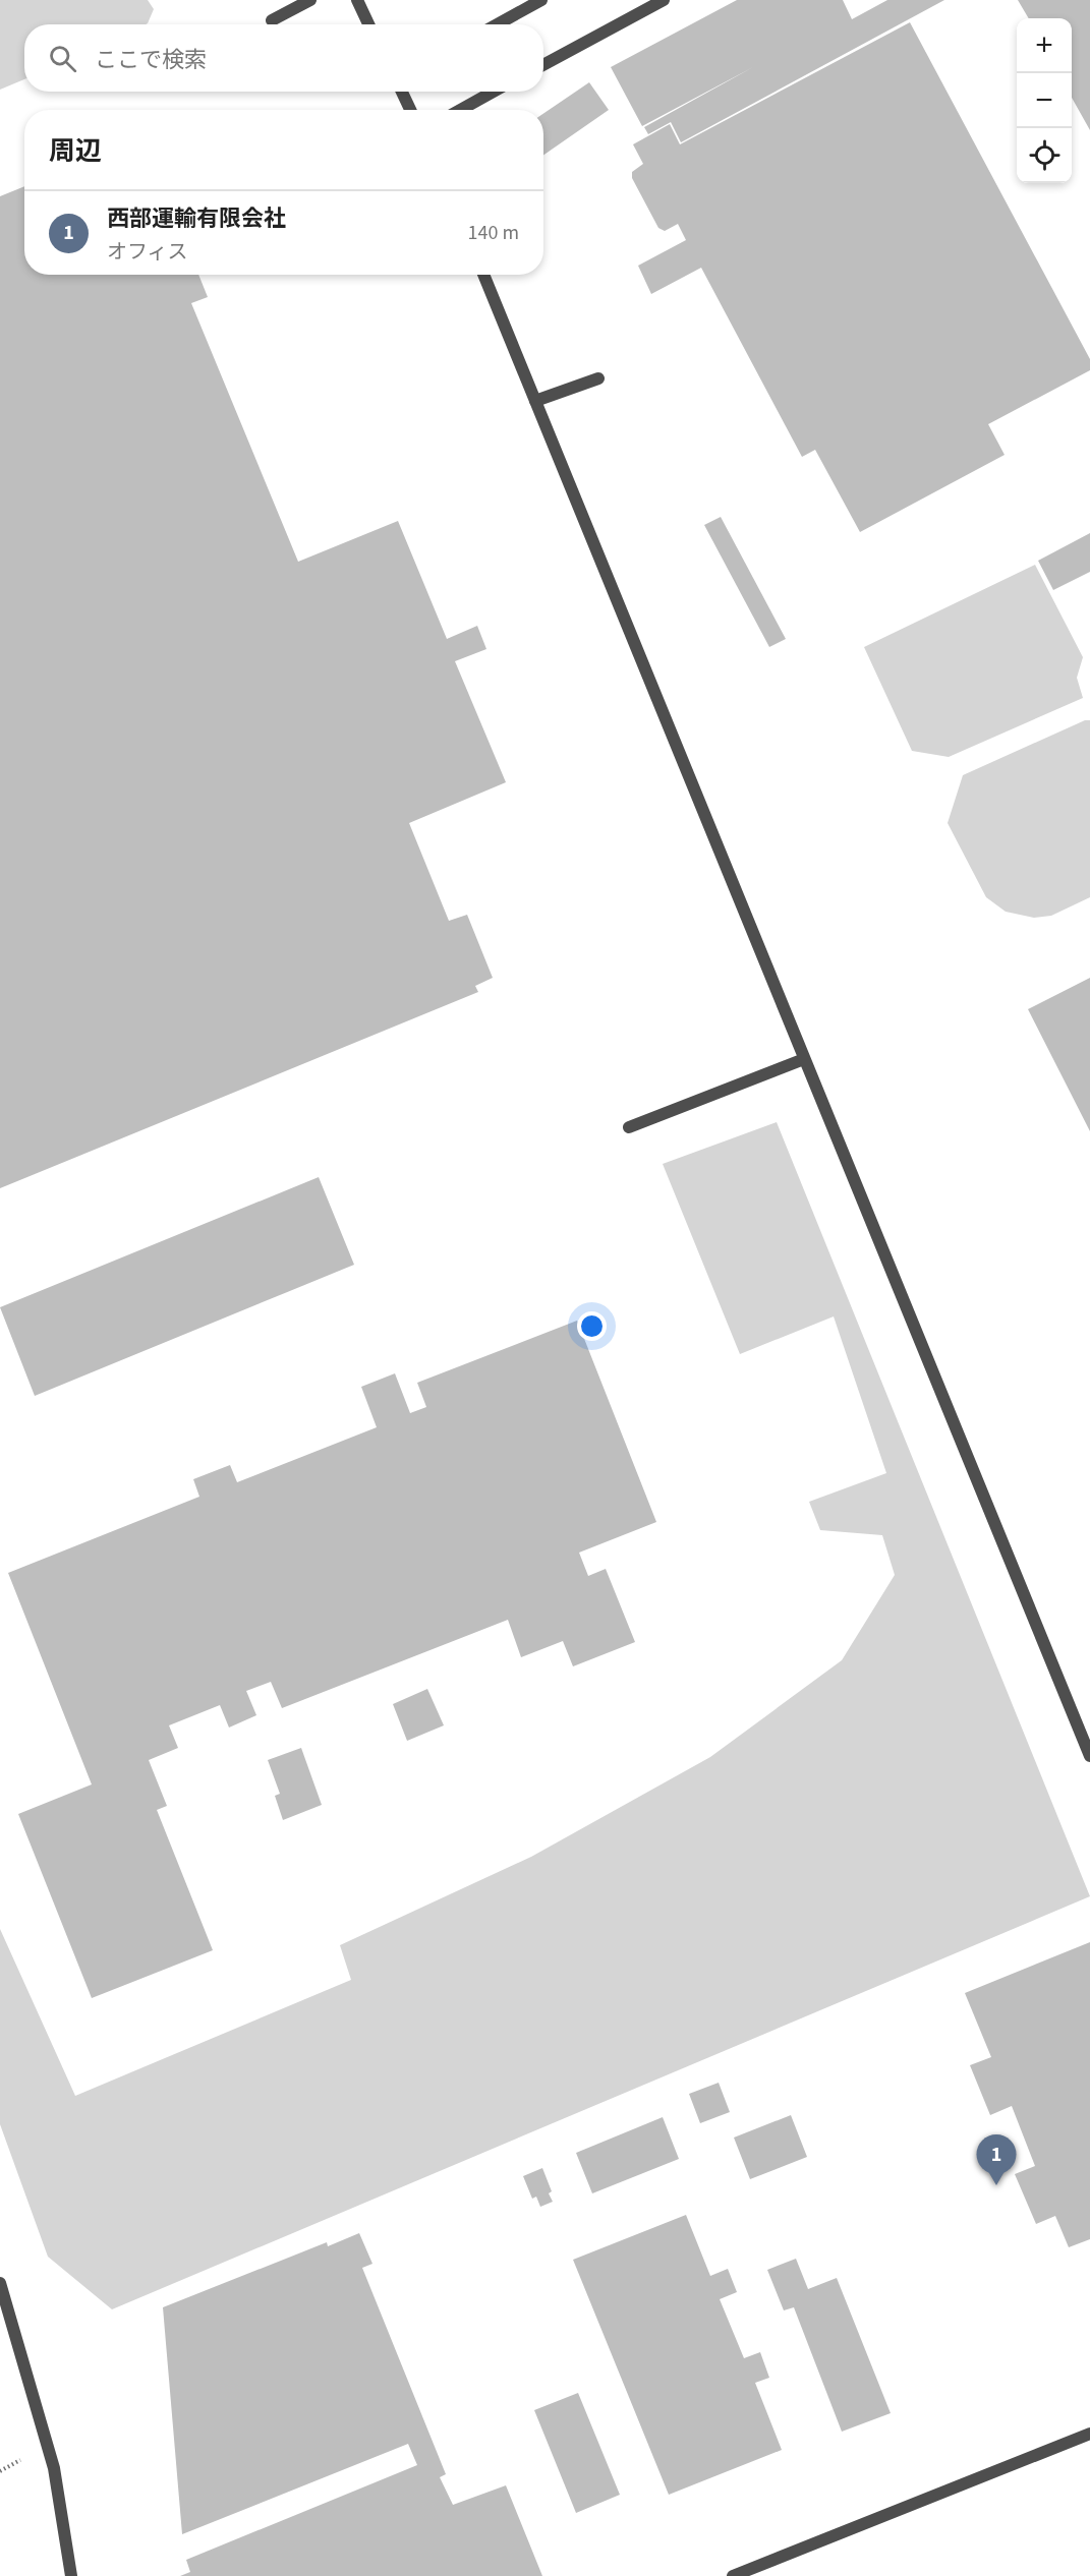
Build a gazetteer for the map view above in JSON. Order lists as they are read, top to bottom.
{
  "page": {
    "map_buttons": ["+", "−"],
    "search": "ここで検索",
    "heading": "周辺",
    "list": [
      {
        "mark": "1",
        "name": "西部運輸有限会社",
        "note": "オフィス",
        "value": "140 m"
      }
    ],
    "pins": "1"
  }
}
